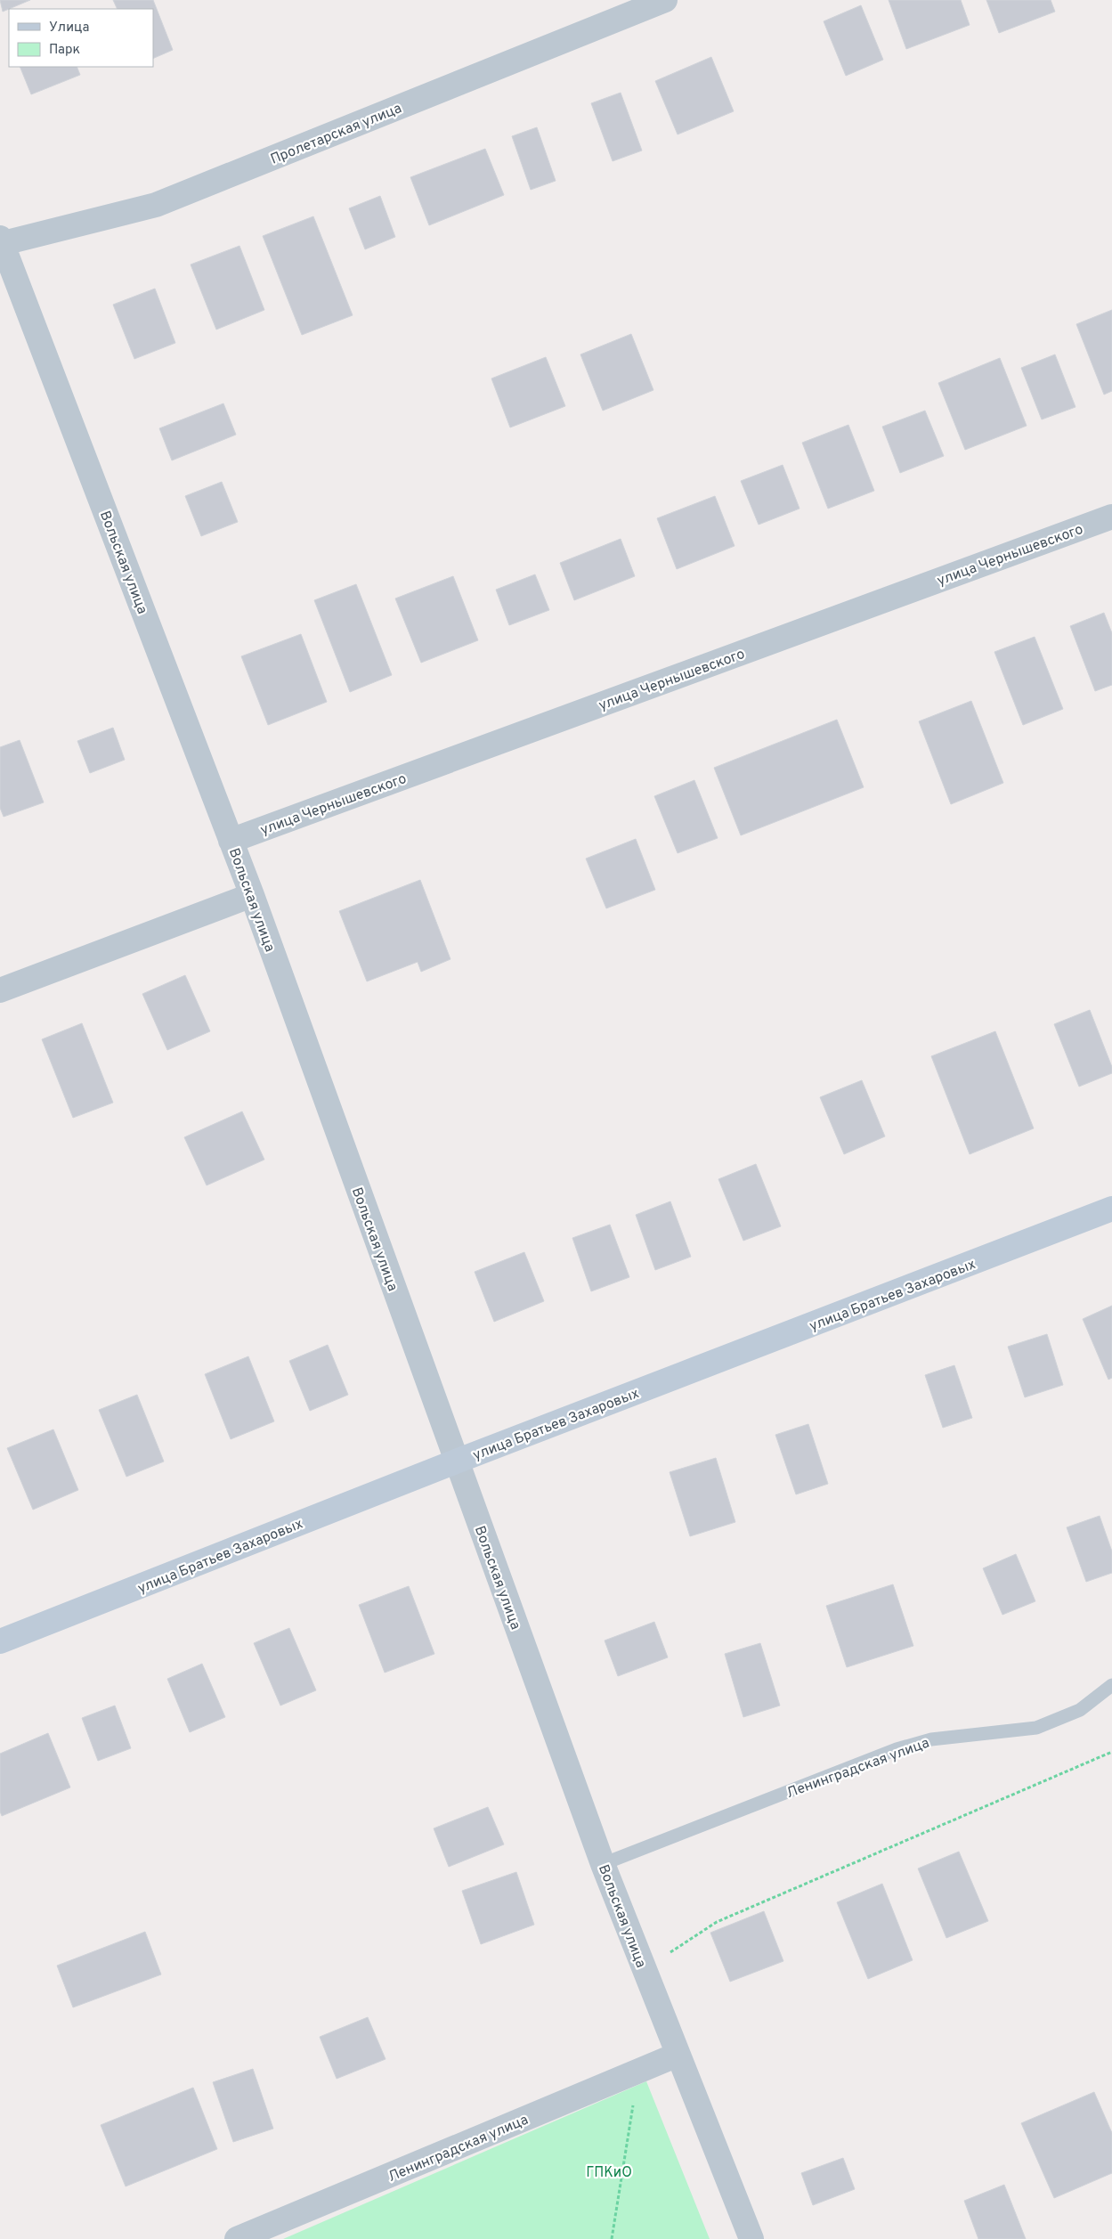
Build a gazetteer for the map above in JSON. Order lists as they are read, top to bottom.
{
  "streets": {
    "main road": ["улица Братьев Захаровых"],
    "street": [
      "Пролетарская улица",
      "улица Чернышевского",
      "Вольская улица",
      "Ленинградская улица"
    ]
  },
  "crossings": [
    ["Пролетарская улица", "Вольская улица"],
    ["улица Чернышевского", "Вольская улица"],
    ["Вольская улица", "улица Братьев Захаровых"],
    ["Вольская улица", "Ленинградская улица"]
  ],
  "parks": ["ГПКиО"],
  "legend": ["Улица", "Парк"]
}
